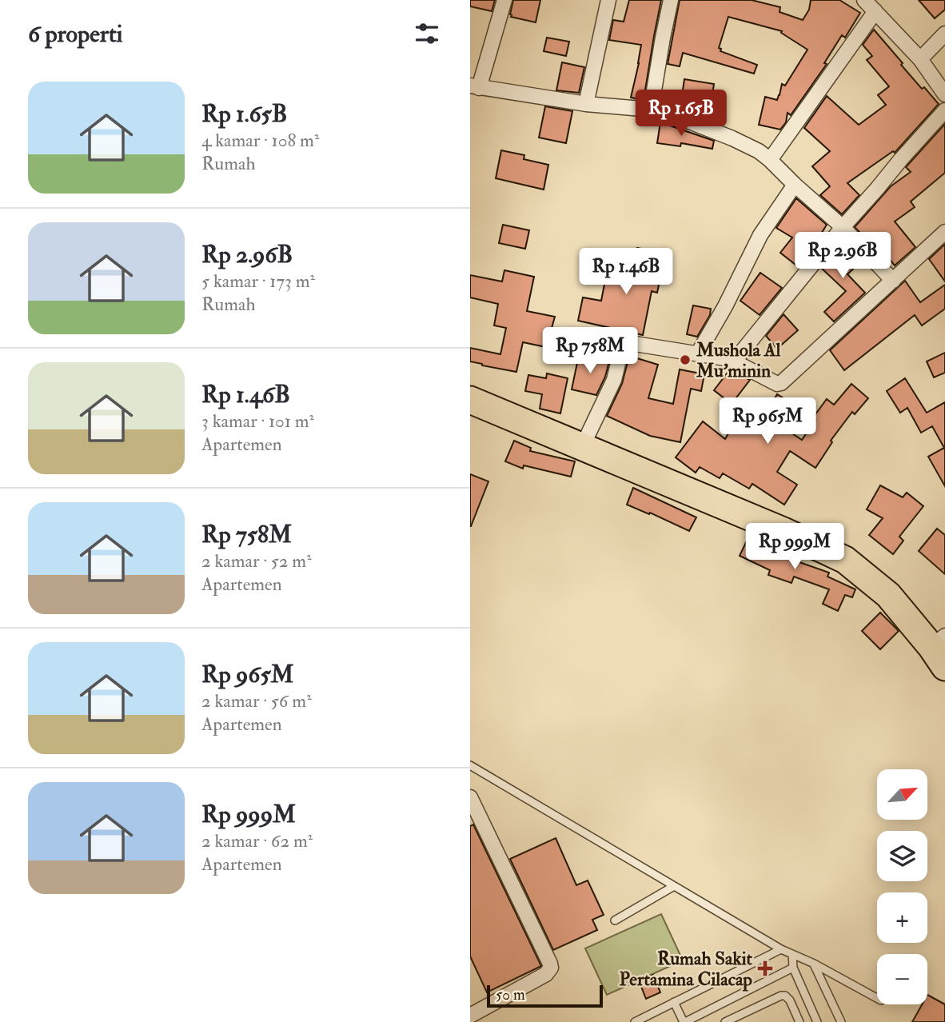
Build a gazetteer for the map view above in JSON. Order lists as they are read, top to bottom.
{
  "places": {
    "other": ["Mushola Al Mu'minin"],
    "health": ["Rumah Sakit Pertamina Cilacap"]
  },
  "scale_bar": "50 m",
  "north": "top right",
  "page": {
    "heading": "6 properti",
    "list": [
      {
        "name": "Rp 1.65B",
        "note": "4 kamar · 108 m² · Rumah"
      },
      {
        "name": "Rp 2.96B",
        "note": "5 kamar · 173 m² · Rumah"
      },
      {
        "name": "Rp 1.46B",
        "note": "3 kamar · 101 m² · Apartemen"
      },
      {
        "name": "Rp 758M",
        "note": "2 kamar · 52 m² · Apartemen"
      },
      {
        "name": "Rp 965M",
        "note": "2 kamar · 56 m² · Apartemen"
      },
      {
        "name": "Rp 999M",
        "note": "2 kamar · 62 m² · Apartemen"
      }
    ],
    "price": [
      "Rp 1.65B",
      "Rp 2.96B",
      "Rp 1.46B",
      "Rp 758M",
      "Rp 965M",
      "Rp 999M"
    ],
    "map_buttons": ["+", "−"],
    "scale": "50 m"
  }
}
